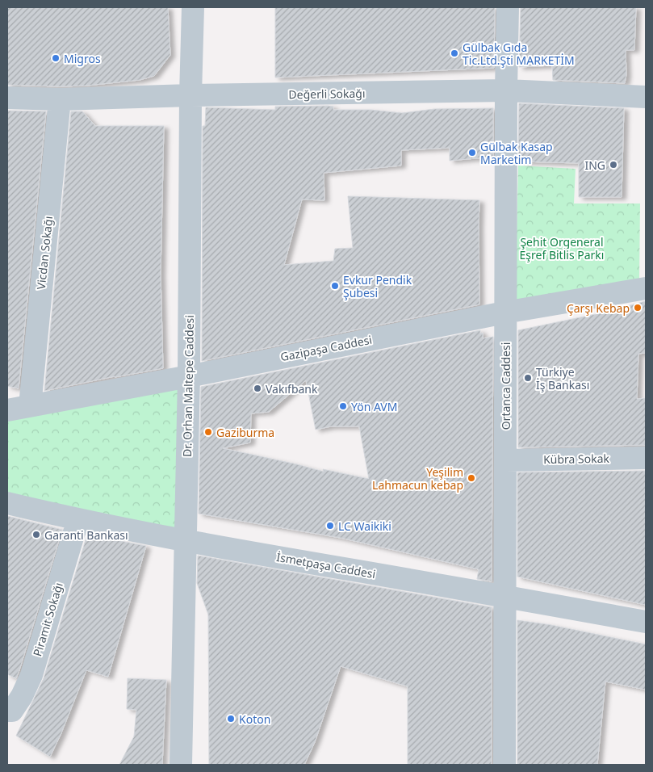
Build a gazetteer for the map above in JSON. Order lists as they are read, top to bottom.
{
  "streets": {
    "street": [
      "Değerli Sokağı",
      "Vicdan Sokağı",
      "Gazipaşa Caddesi",
      "Dr. Orhan Maltepe Caddesi",
      "Ortanca Caddesi",
      "Kübra Sokak",
      "İsmetpaşa Caddesi",
      "Piramit Sokağı"
    ]
  },
  "crossings": [
    ["Değerli Sokağı", "Vicdan Sokağı"],
    ["Değerli Sokağı", "Dr. Orhan Maltepe Caddesi"],
    ["Değerli Sokağı", "Ortanca Caddesi"],
    ["Vicdan Sokağı", "Gazipaşa Caddesi"],
    ["Gazipaşa Caddesi", "Dr. Orhan Maltepe Caddesi"],
    ["Gazipaşa Caddesi", "Ortanca Caddesi"],
    ["Dr. Orhan Maltepe Caddesi", "İsmetpaşa Caddesi"],
    ["Ortanca Caddesi", "Kübra Sokak"],
    ["Ortanca Caddesi", "İsmetpaşa Caddesi"],
    ["İsmetpaşa Caddesi", "Piramit Sokağı"]
  ],
  "parks": ["Şehit Orgeneral Eşref Bitlis Parkı"],
  "places": [
    "Gülbak Gıda Tic.Ltd.Şti MARKETİM",
    "Migros",
    "Gülbak Kasap Marketim",
    "ING",
    "Evkur Pendik Şubesi",
    "Çarşı Kebap",
    "Türkiye İş Bankası",
    "Vakıfbank",
    "Yön AVM",
    "Gaziburma",
    "Yeşilim Lahmacun kebap",
    "LC Waikiki",
    "Garanti Bankası",
    "Koton"
  ]
}
